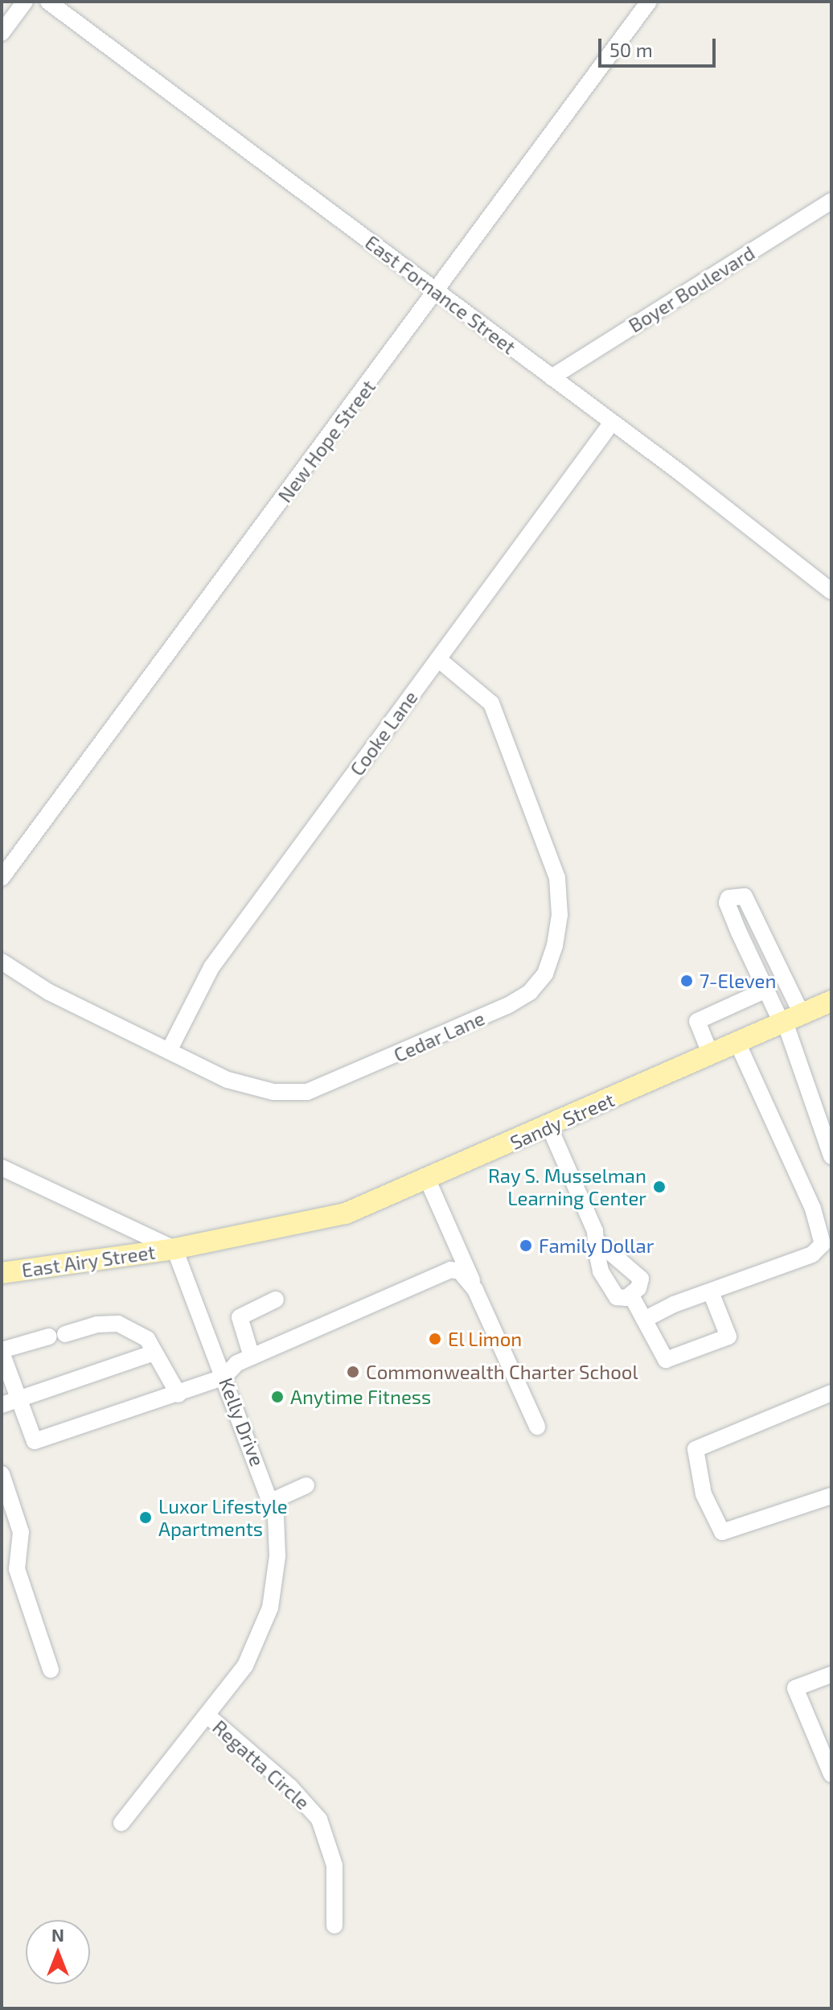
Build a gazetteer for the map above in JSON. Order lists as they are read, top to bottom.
{
  "streets": {
    "main road": ["Sandy Street", "East Airy Street"],
    "street": [
      "Boyer Boulevard",
      "East Fornance Street",
      "New Hope Street",
      "Cooke Lane",
      "Cedar Lane",
      "Kelly Drive",
      "Regatta Circle"
    ]
  },
  "crossings": [
    ["Boyer Boulevard", "East Fornance Street"],
    ["East Fornance Street", "New Hope Street"],
    ["East Fornance Street", "Cooke Lane"],
    ["Cooke Lane", "Cedar Lane"],
    ["Sandy Street", "East Airy Street"],
    ["Sandy Street", "Kelly Drive"],
    ["East Airy Street", "Kelly Drive"],
    ["Kelly Drive", "Regatta Circle"]
  ],
  "places": [
    "7-Eleven",
    "Ray S. Musselman Learning Center",
    "Family Dollar",
    "El Limon",
    "Commonwealth Charter School",
    "Anytime Fitness",
    "Luxor Lifestyle Apartments"
  ],
  "scale_bar": "50 m",
  "north": "top"
}
